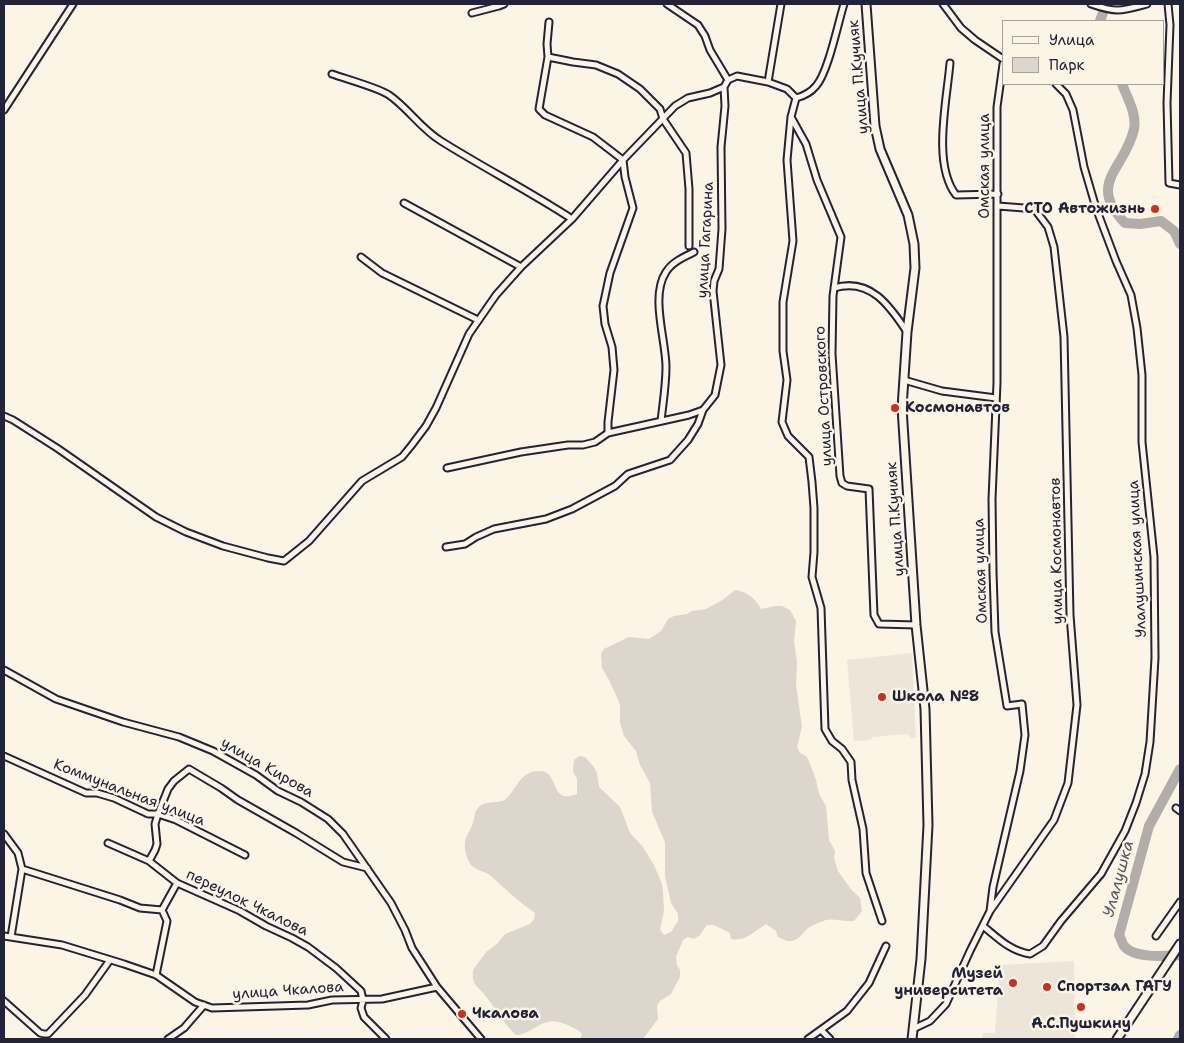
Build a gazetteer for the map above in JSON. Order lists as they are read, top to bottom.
{
  "streets": {
    "street": [
      "улица П.Кучияк",
      "Омская улица",
      "улица Гагарина",
      "улица Островского",
      "улица Космонавтов",
      "Улалушинская улица",
      "улица Кирова",
      "Коммунальная улица",
      "переулок Чкалова",
      "улица Чкалова"
    ]
  },
  "crossings": [
    ["улица П.Кучияк", "Омская улица"],
    ["улица П.Кучияк", "улица Островского"],
    ["Омская улица", "улица Космонавтов"],
    ["Омская улица", "Улалушинская улица"],
    ["улица Кирова", "улица Чкалова"],
    ["переулок Чкалова", "улица Чкалова"]
  ],
  "water": ["Улалушка"],
  "places": [
    "СТО Автожизнь",
    "Космонавтов",
    "Школа №8",
    "Музей университета",
    "Спортзал ГАГУ",
    "А.С.Пушкину",
    "Чкалова"
  ],
  "legend": ["Улица", "Парк"]
}
